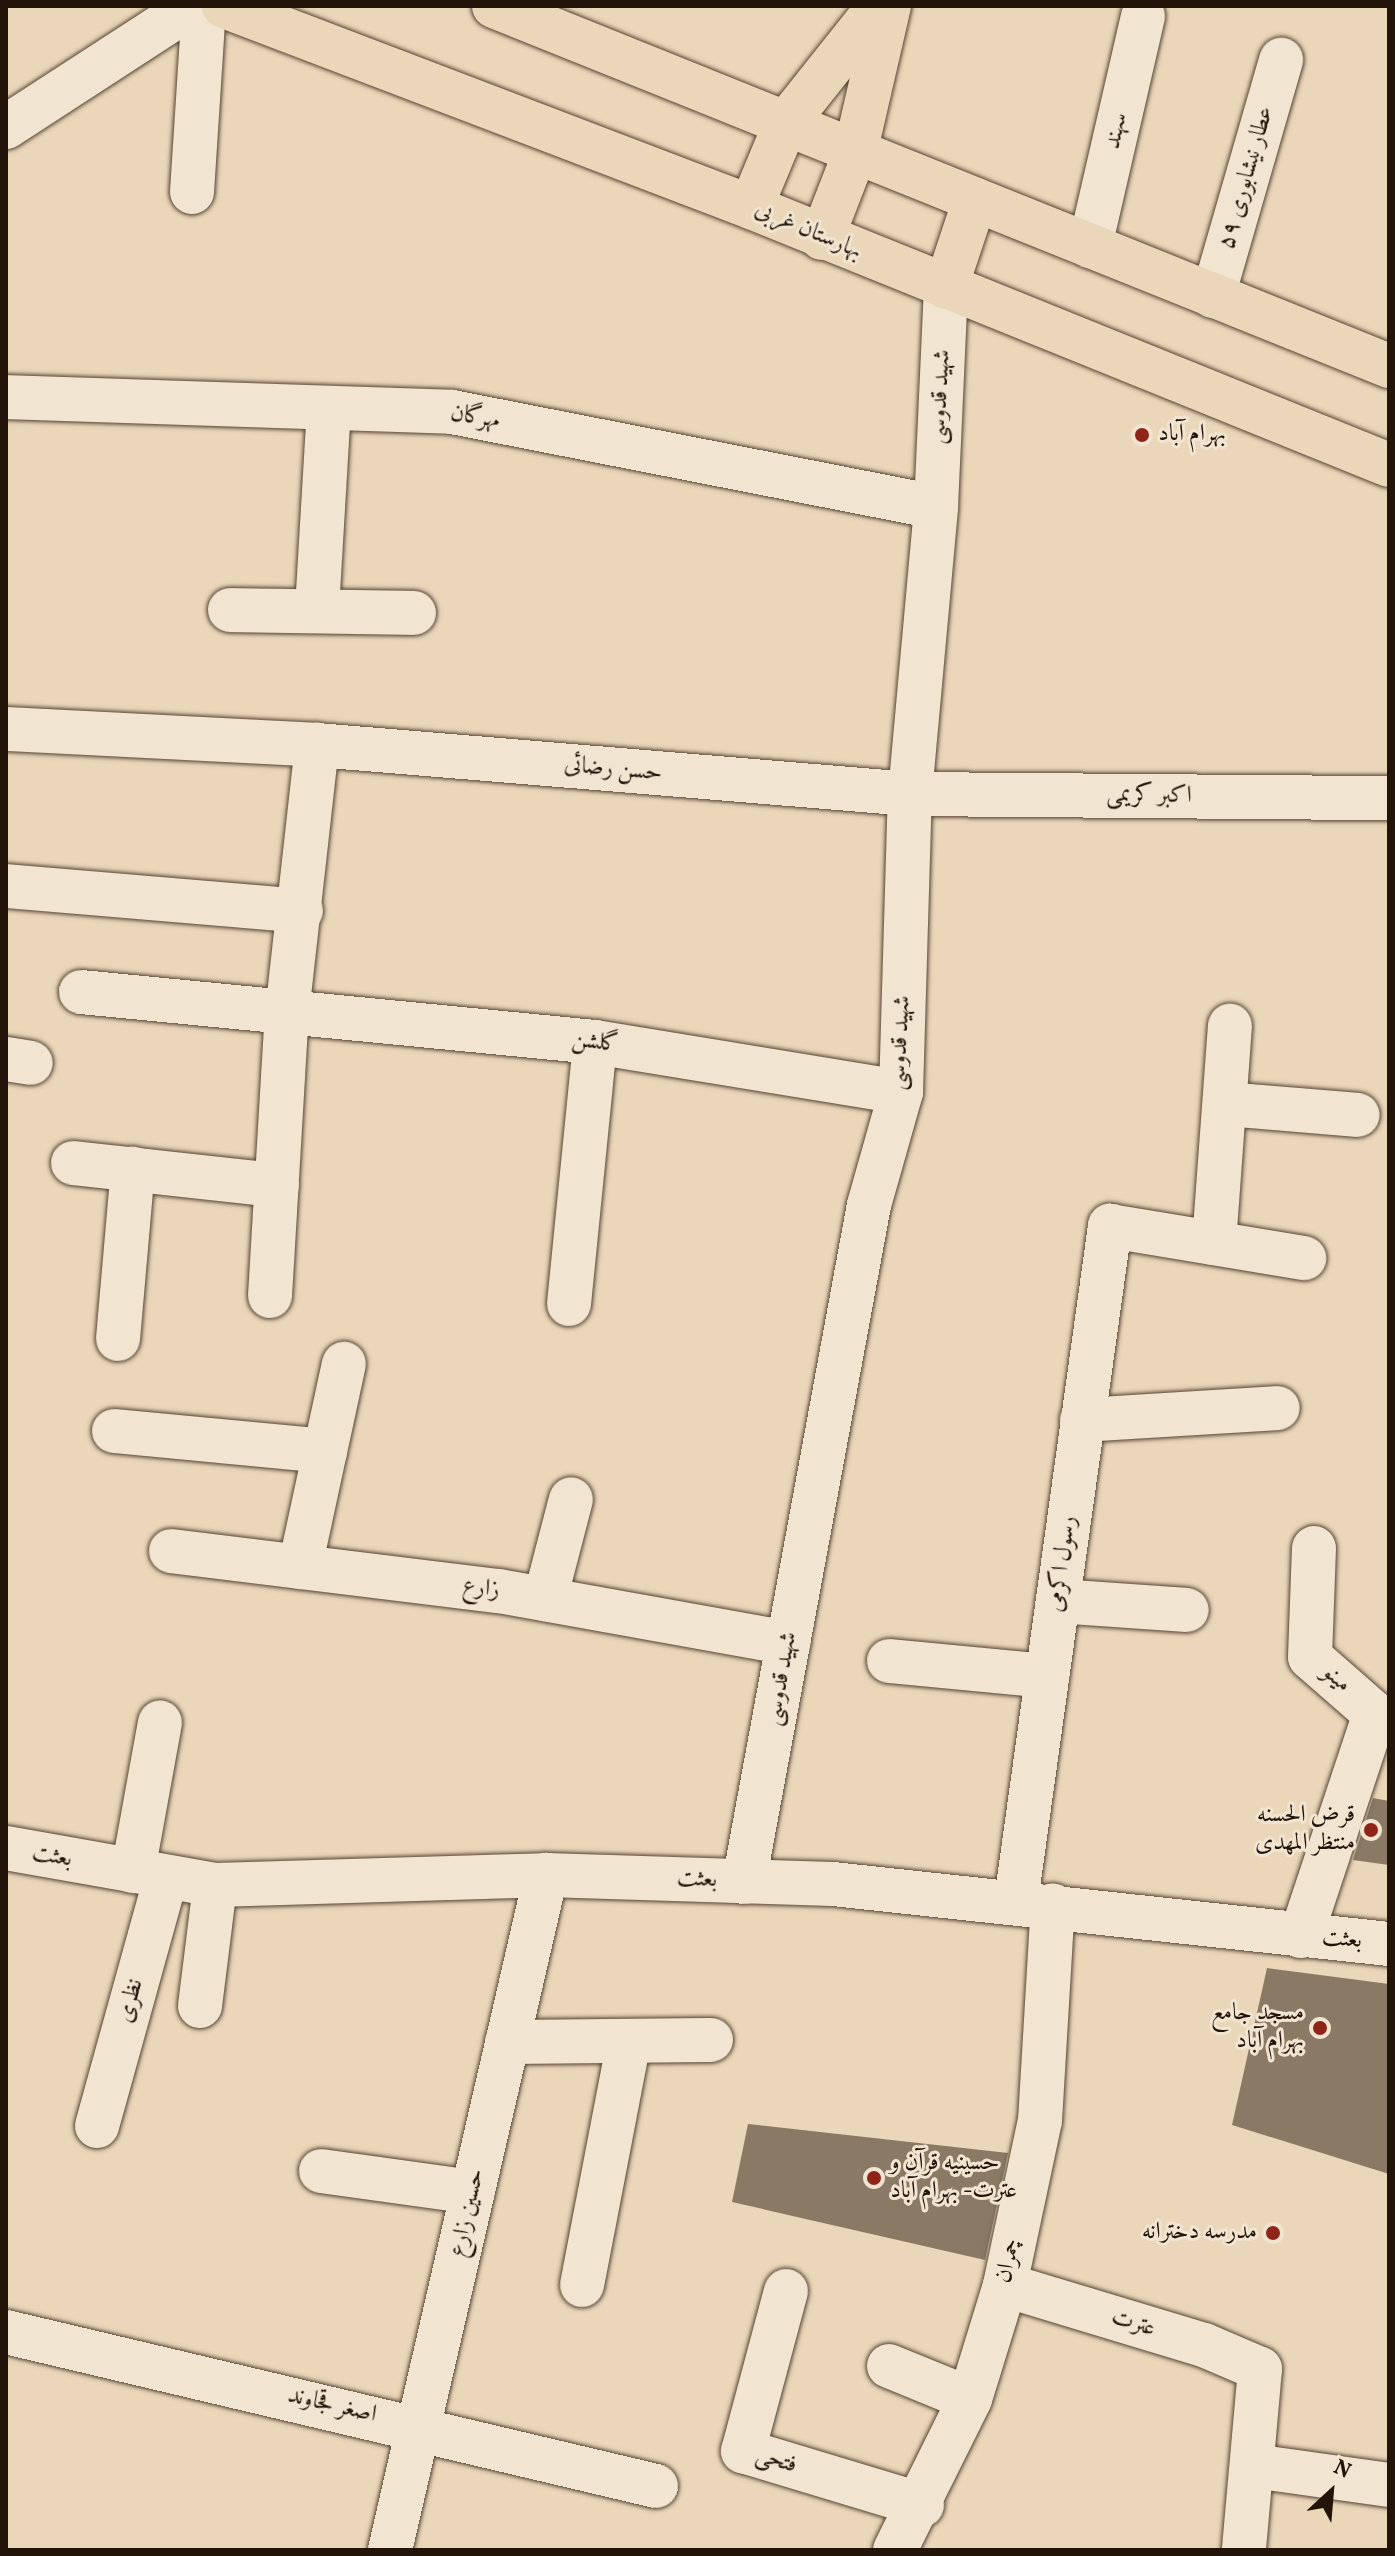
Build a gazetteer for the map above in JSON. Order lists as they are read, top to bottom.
{
  "streets": {
    "main road": ["بهارستان غربی"],
    "street": [
      "سهند",
      "عطار نیشابوری ۵۹",
      "شهید قدوسی",
      "مهرگان",
      "حسن رضائی",
      "اکبر کریمی",
      "گلشن",
      "رسول اکرمی",
      "زارع",
      "مینو",
      "بعثت",
      "نظری",
      "حسین زارع",
      "چمران",
      "عترت",
      "اصغر قجاوند",
      "فتحی"
    ]
  },
  "crossings": [
    ["بهارستان غربی", "شهید قدوسی"],
    ["شهید قدوسی", "مهرگان"],
    ["شهید قدوسی", "حسن رضائی"],
    ["شهید قدوسی", "اکبر کریمی"],
    ["شهید قدوسی", "گلشن"],
    ["شهید قدوسی", "زارع"],
    ["شهید قدوسی", "بعثت"],
    ["حسن رضائی", "اکبر کریمی"],
    ["رسول اکرمی", "بعثت"],
    ["رسول اکرمی", "چمران"],
    ["مینو", "بعثت"],
    ["بعثت", "نظری"],
    ["بعثت", "حسین زارع"],
    ["بعثت", "چمران"],
    ["حسین زارع", "اصغر قجاوند"],
    ["چمران", "عترت"],
    ["چمران", "فتحی"]
  ],
  "places": [
    "بهرام آباد",
    "قرض الحسنه منتظر المهدی",
    "مسجد جامع بهرام آباد",
    "حسینیه قرآن و عترت- بهرام آباد",
    "مدرسه دخترانه"
  ],
  "north": "top right"
}
